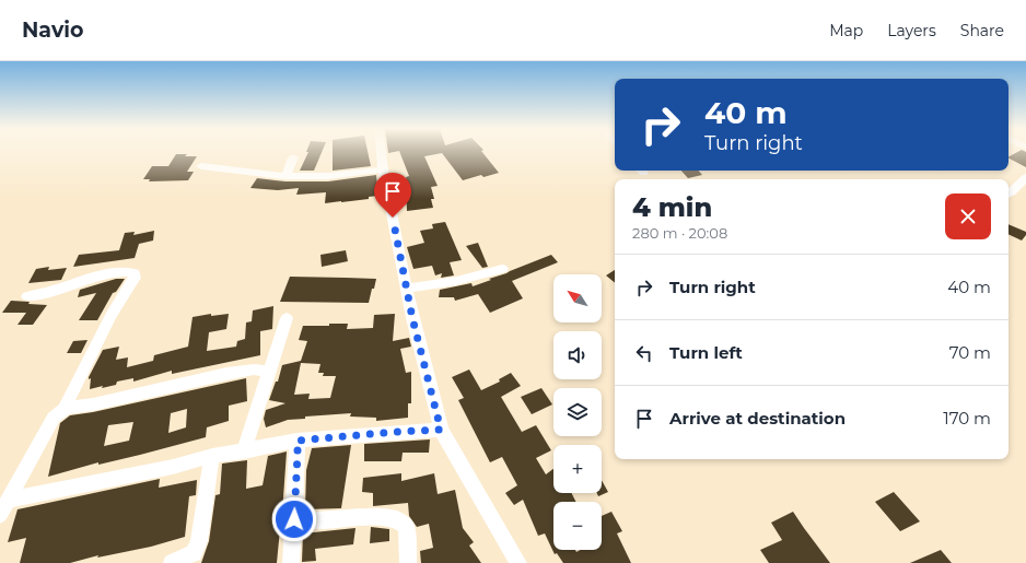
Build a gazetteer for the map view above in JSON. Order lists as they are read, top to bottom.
{
  "north": "top left",
  "page": {
    "header": "Navio",
    "nav": ["Map", "Layers", "Share"],
    "turn": ["40 m", "Turn right"],
    "heading": ["4 min", "280 m · 20:08"],
    "list": [
      {
        "name": "Turn right",
        "value": "40 m"
      },
      {
        "name": "Turn left",
        "value": "70 m"
      },
      {
        "name": "Arrive at destination",
        "value": "170 m"
      }
    ],
    "map_buttons": ["+", "−"]
  }
}
